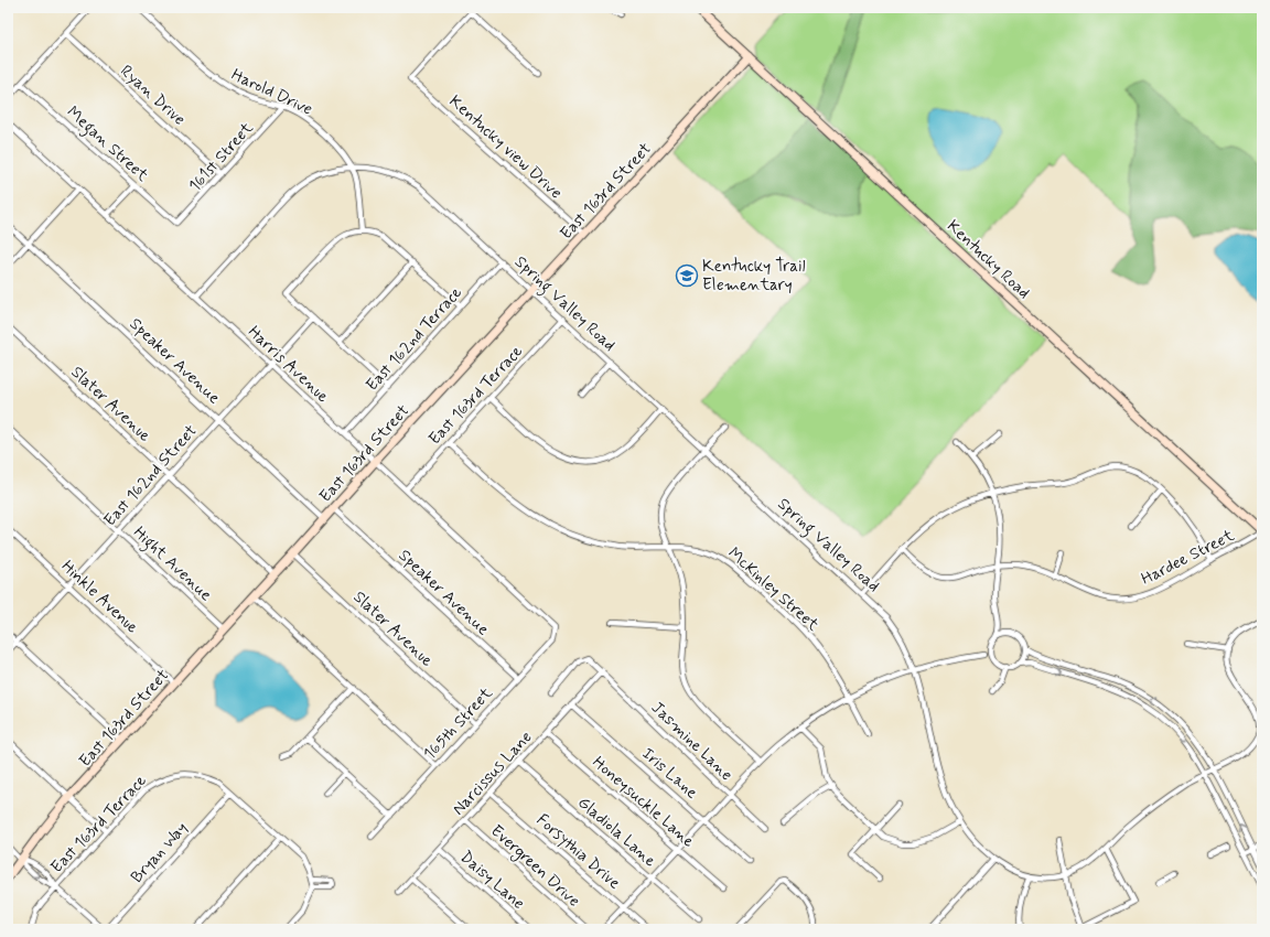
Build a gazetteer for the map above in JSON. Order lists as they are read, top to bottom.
{
  "streets": {
    "street": [
      "Harold Drive",
      "Ryan Drive",
      "Megan Street",
      "Kentucky view Drive",
      "161st Street",
      "East 163rd Street",
      "Kentucky Road",
      "Spring Valley Road",
      "East 162nd Terrace",
      "Speaker Avenue",
      "Harris Avenue",
      "East 163rd Terrace",
      "Slater Avenue",
      "East 162nd Street",
      "Hardee Street",
      "Hight Avenue",
      "McKinley Street",
      "Hinkle Avenue",
      "165th Street",
      "Jasmine Lane",
      "Narcissus Lane",
      "Iris Lane",
      "Honeysuckle Lane",
      "Gladiola Lane",
      "Forsythia Drive",
      "Bryan Way",
      "Evergreen Drive",
      "Daisy Lane"
    ]
  },
  "crossings": [
    ["Harold Drive", "161st Street"],
    ["Harold Drive", "Spring Valley Road"],
    ["Ryan Drive", "161st Street"],
    ["Megan Street", "161st Street"],
    ["Kentucky view Drive", "East 163rd Street"],
    ["East 163rd Street", "Kentucky Road"],
    ["East 163rd Street", "Spring Valley Road"],
    ["East 163rd Street", "Speaker Avenue"],
    ["East 163rd Street", "Harris Avenue"],
    ["East 163rd Street", "Slater Avenue"],
    ["East 163rd Street", "Hight Avenue"],
    ["East 163rd Street", "Hinkle Avenue"],
    ["Kentucky Road", "Hardee Street"],
    ["Spring Valley Road", "East 162nd Terrace"],
    ["Spring Valley Road", "Harris Avenue"],
    ["Spring Valley Road", "East 163rd Terrace"],
    ["East 162nd Terrace", "Harris Avenue"],
    ["Speaker Avenue", "East 162nd Street"],
    ["Speaker Avenue", "165th Street"],
    ["Harris Avenue", "East 163rd Terrace"],
    ["Harris Avenue", "East 162nd Street"],
    ["Harris Avenue", "165th Street"],
    ["East 163rd Terrace", "McKinley Street"],
    ["East 163rd Terrace", "Bryan Way"],
    ["Slater Avenue", "East 162nd Street"],
    ["Slater Avenue", "165th Street"],
    ["East 162nd Street", "Hight Avenue"],
    ["East 162nd Street", "Hinkle Avenue"],
    ["Jasmine Lane", "Narcissus Lane"],
    ["Narcissus Lane", "Iris Lane"],
    ["Narcissus Lane", "Honeysuckle Lane"],
    ["Narcissus Lane", "Gladiola Lane"],
    ["Narcissus Lane", "Forsythia Drive"],
    ["Narcissus Lane", "Evergreen Drive"],
    ["Narcissus Lane", "Daisy Lane"]
  ],
  "places": {
    "school or university": ["Kentucky Trail Elementary"]
  }
}
